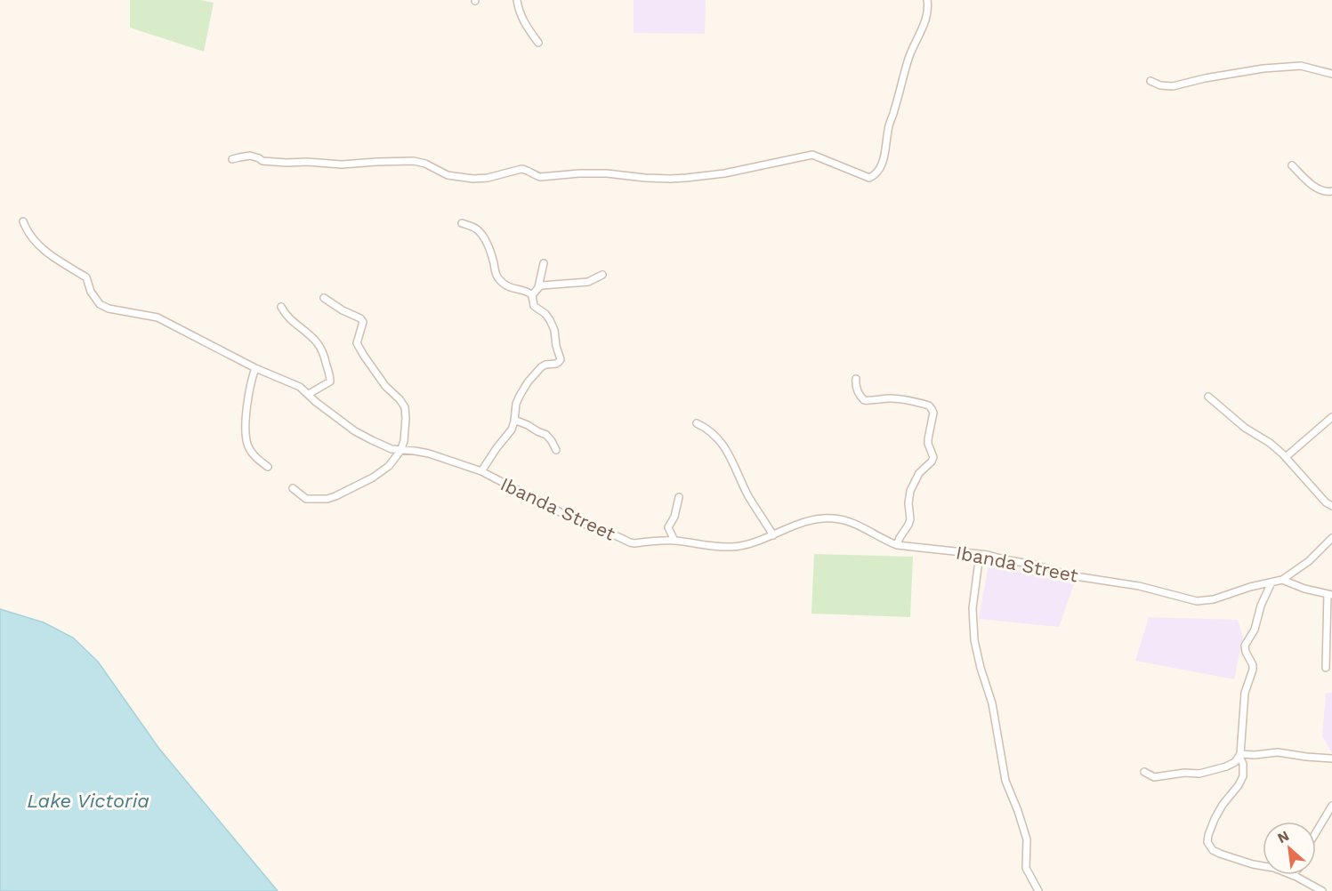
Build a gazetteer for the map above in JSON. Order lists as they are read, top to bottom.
{
  "streets": {
    "street": ["Ibanda Street"]
  },
  "water": ["Lake Victoria"],
  "north": "top left"
}
